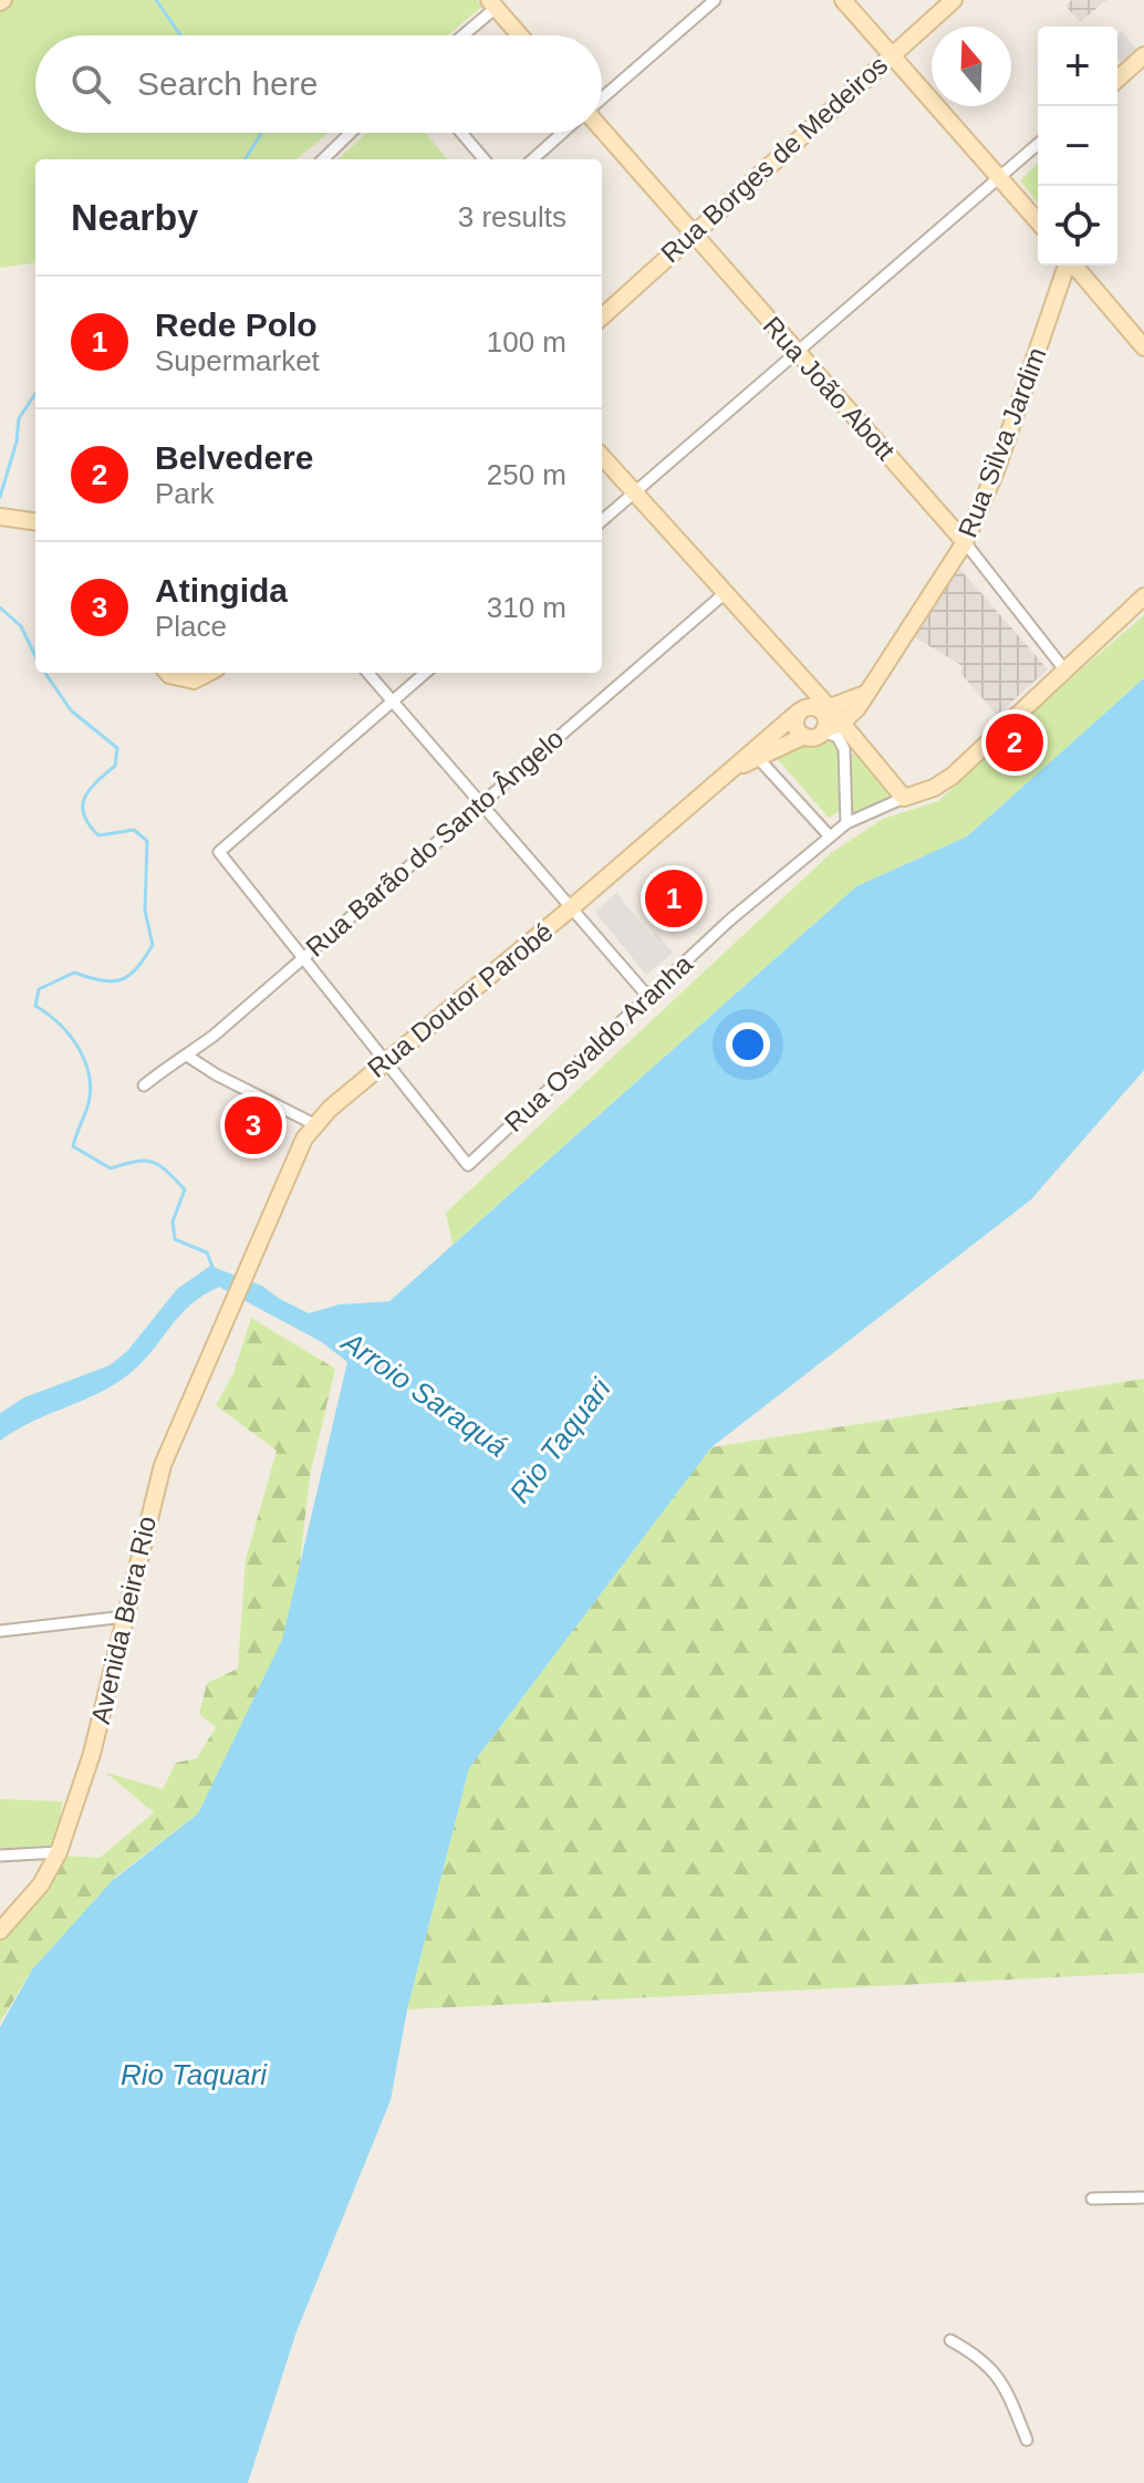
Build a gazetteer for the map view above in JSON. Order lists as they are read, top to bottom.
{
  "streets": {
    "main road": [
      "Rua Borges de Medeiros",
      "Rua João Abott",
      "Rua Silva Jardim",
      "Rua Doutor Parobé",
      "Rua Osvaldo Aranha",
      "Avenida Beira Rio"
    ],
    "street": ["Rua Barão do Santo Ângelo"]
  },
  "crossings": [
    ["Rua Borges de Medeiros", "Rua João Abott"],
    ["Rua João Abott", "Rua Silva Jardim"],
    ["Rua João Abott", "Rua Osvaldo Aranha"],
    ["Rua Doutor Parobé", "Rua Osvaldo Aranha"],
    ["Rua Doutor Parobé", "Avenida Beira Rio"]
  ],
  "water": ["Arroio Saraquá", "Rio Taquari"],
  "north": "top",
  "page": {
    "map_buttons": ["+", "−"],
    "search": "Search here",
    "heading": ["Nearby", "3 results"],
    "list": [
      {
        "mark": "1",
        "name": "Rede Polo",
        "note": "Supermarket",
        "value": "100 m"
      },
      {
        "mark": "2",
        "name": "Belvedere",
        "note": "Park",
        "value": "250 m"
      },
      {
        "mark": "3",
        "name": "Atingida",
        "note": "Place",
        "value": "310 m"
      }
    ],
    "pins": ["2", "1", "3"]
  }
}
